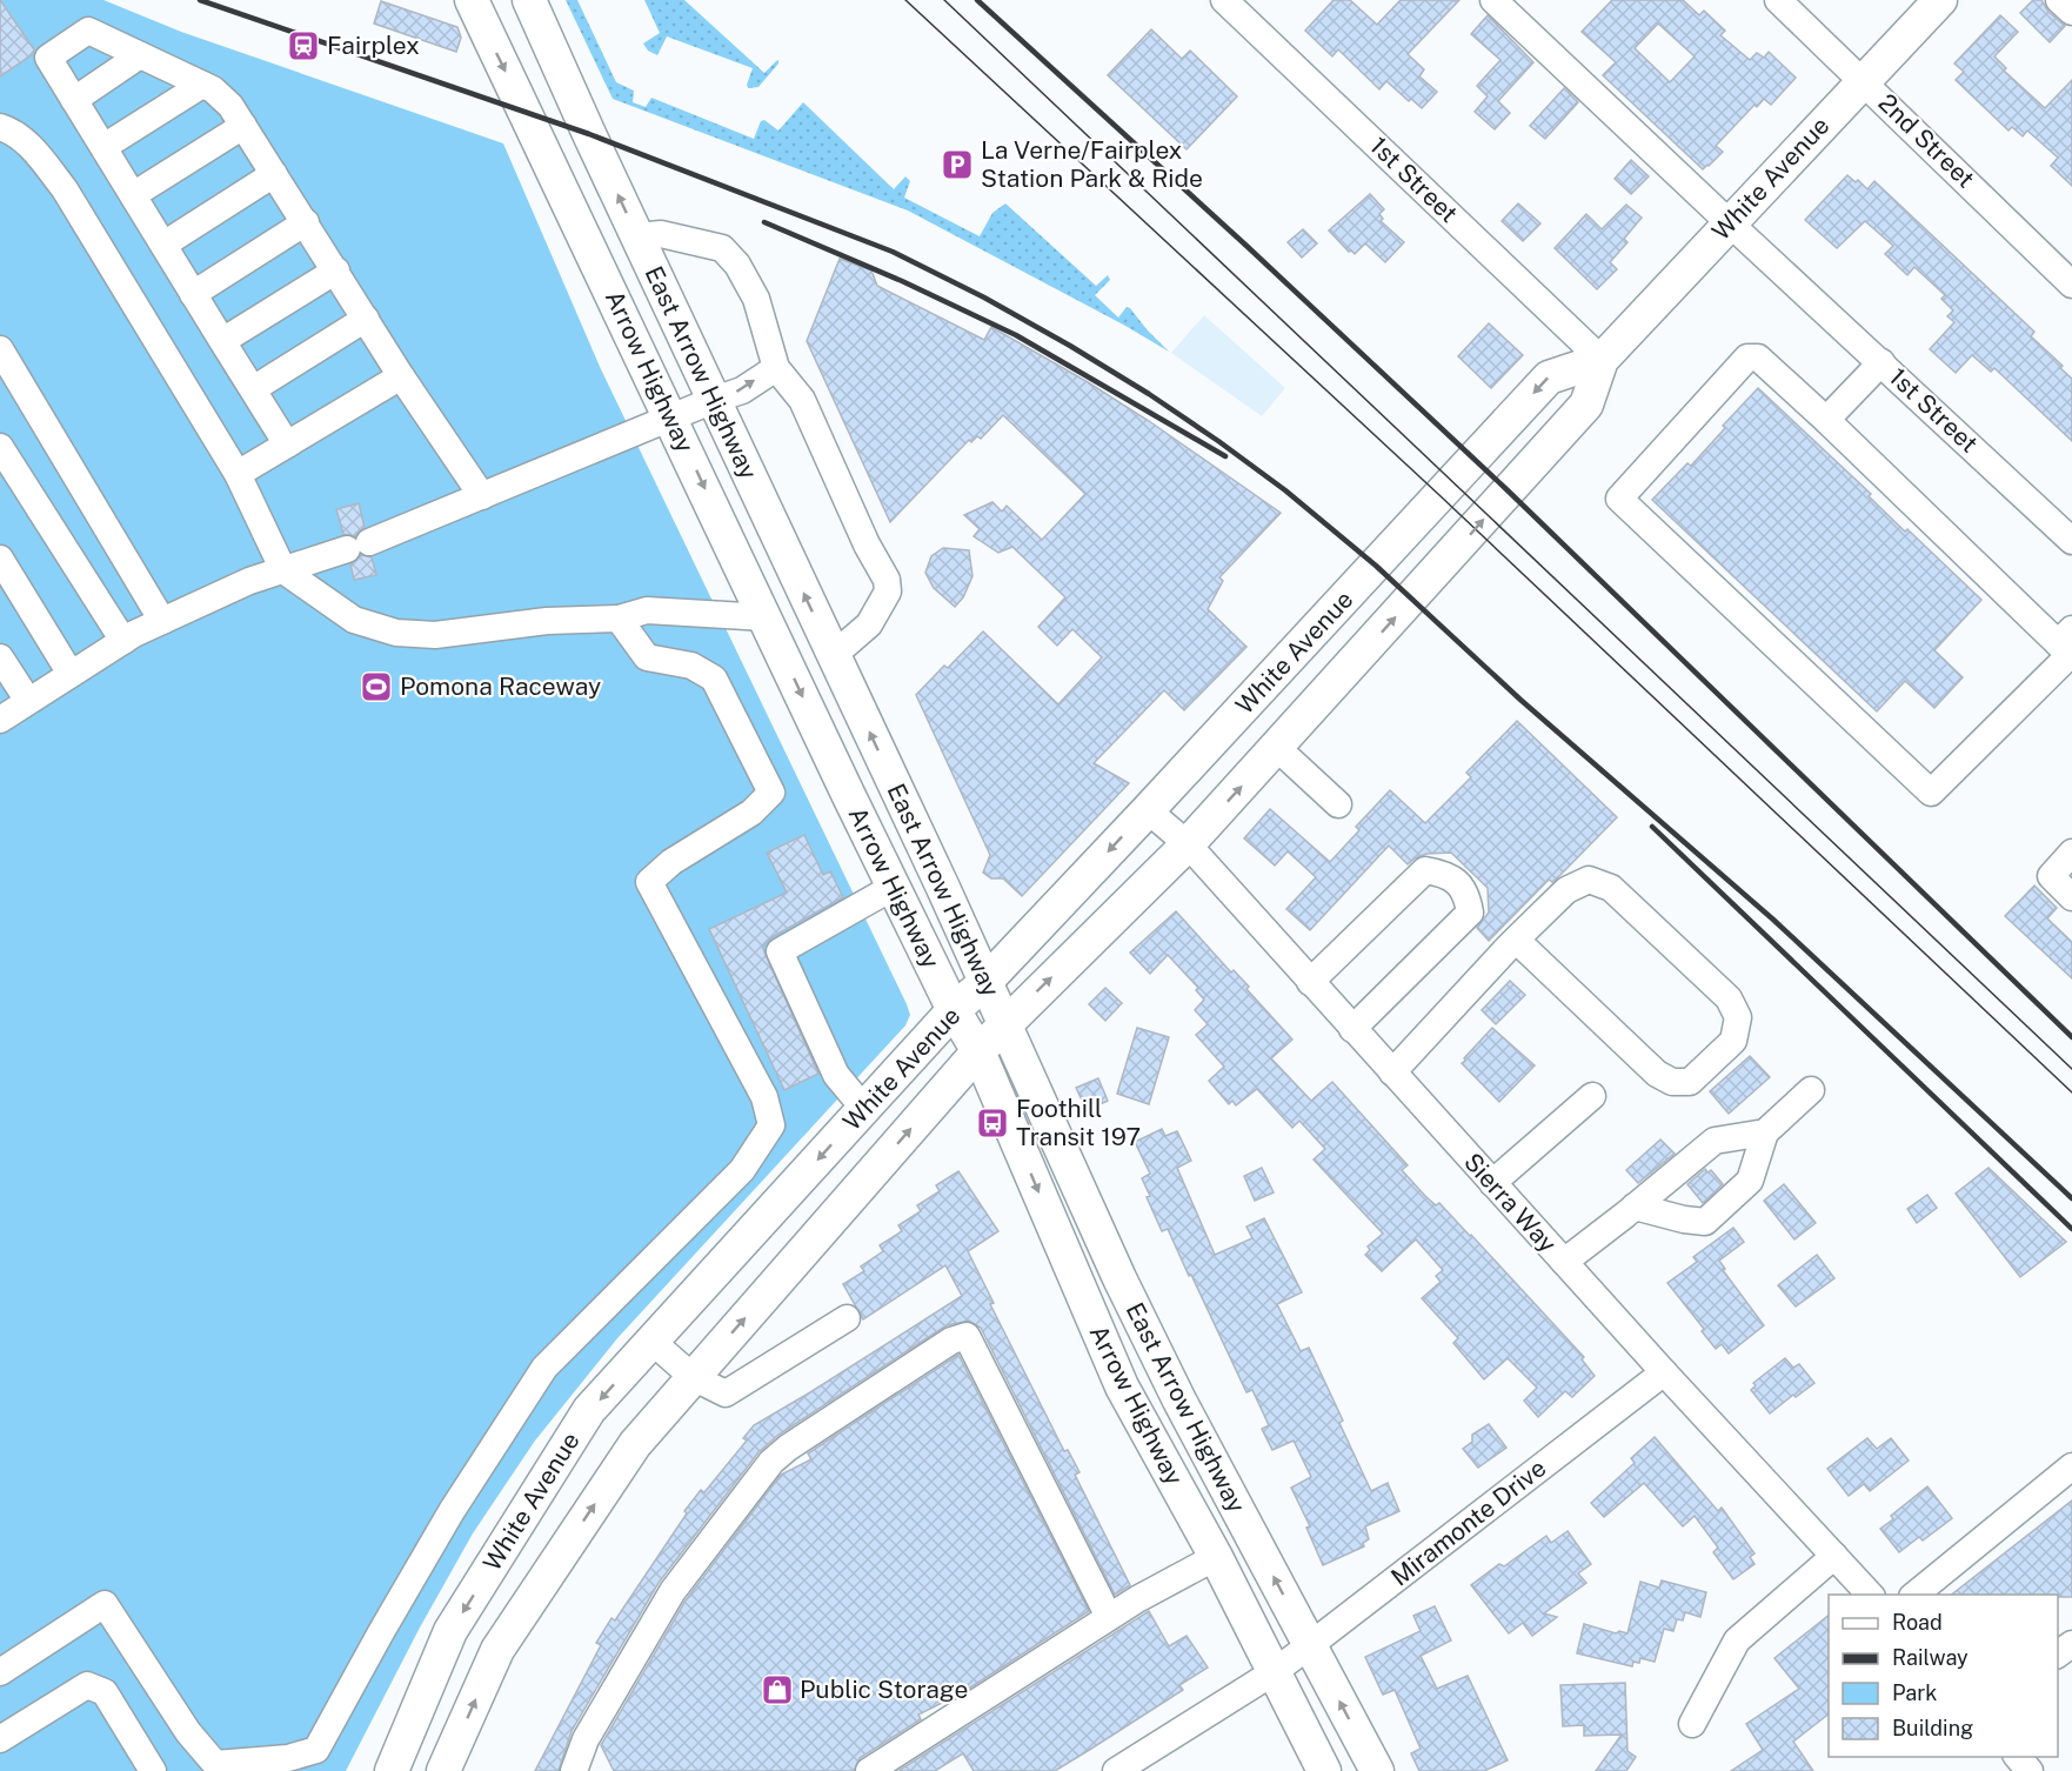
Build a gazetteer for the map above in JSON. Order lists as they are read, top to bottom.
{
  "streets": {
    "main road": ["White Avenue", "Arrow Highway", "East Arrow Highway"],
    "street": [
      "2nd Street",
      "1st Street",
      "Sierra Way",
      "Miramonte Drive"
    ]
  },
  "crossings": [
    ["2nd Street", "White Avenue"],
    ["White Avenue", "1st Street"],
    ["White Avenue", "Arrow Highway"],
    ["White Avenue", "East Arrow Highway"],
    ["White Avenue", "Sierra Way"],
    ["Arrow Highway", "Miramonte Drive"],
    ["East Arrow Highway", "Miramonte Drive"],
    ["Sierra Way", "Miramonte Drive"]
  ],
  "one_way": ["Arrow Highway", "East Arrow Highway"],
  "places": {
    "station": ["Fairplex"],
    "parking": ["La Verne/Fairplex Station Park & Ride"],
    "sports": ["Pomona Raceway"],
    "bus stop": ["Foothill Transit 197"],
    "shop": ["Public Storage"]
  },
  "legend": [
    "Road",
    "Railway",
    "Park",
    "Building"
  ]
}
